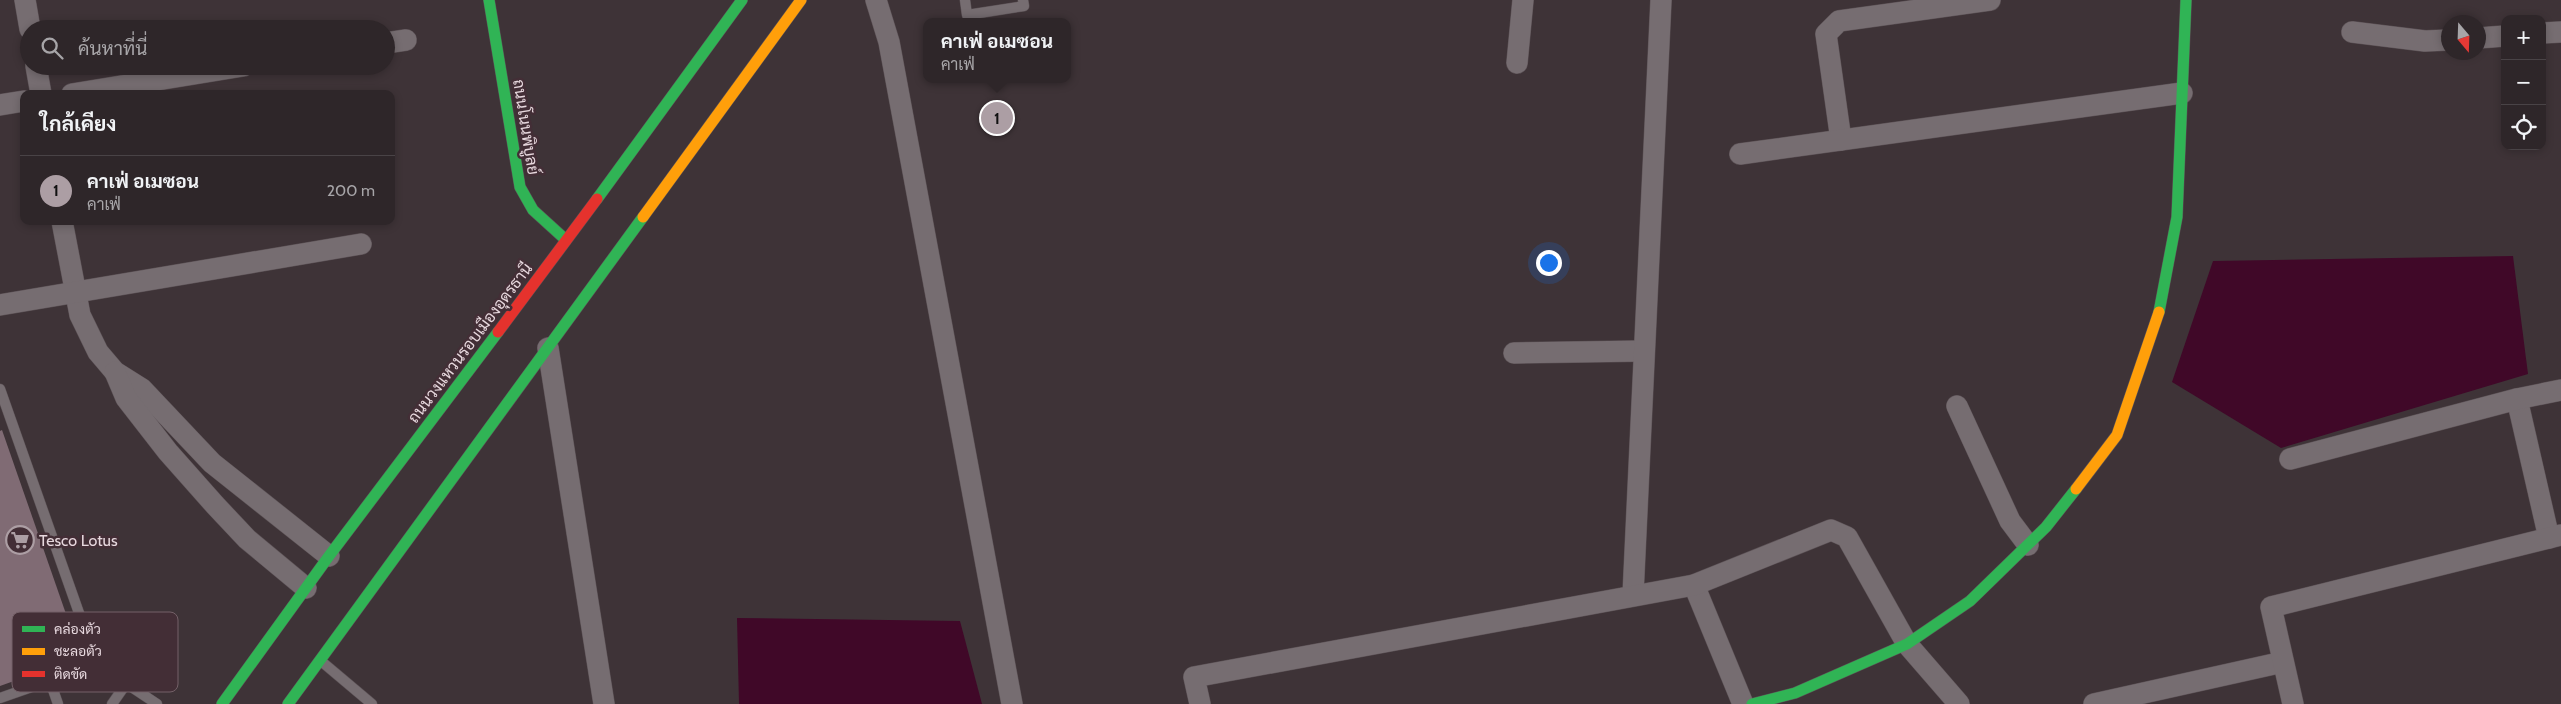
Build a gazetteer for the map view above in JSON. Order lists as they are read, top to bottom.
{
  "streets": {
    "main road": ["ถนนโนนพิบูลย์", "ถนนวงแหวนรอบเมืองอุดรธานี"]
  },
  "crossings": [
    ["ถนนโนนพิบูลย์", "ถนนวงแหวนรอบเมืองอุดรธานี"]
  ],
  "places": {
    "supermarket": ["Tesco Lotus"]
  },
  "legend": ["คล่องตัว", "ชะลอตัว", "ติดขัด"],
  "north": "bottom",
  "page": {
    "map_buttons": ["+", "−"],
    "popup": ["คาเฟ่ อเมซอน", "คาเฟ่"],
    "search": "ค้นหาที่นี่",
    "heading": "ใกล้เคียง",
    "pins": "1",
    "list": [
      {
        "mark": "1",
        "name": "คาเฟ่ อเมซอน",
        "note": "คาเฟ่",
        "value": "200 m"
      }
    ]
  }
}
